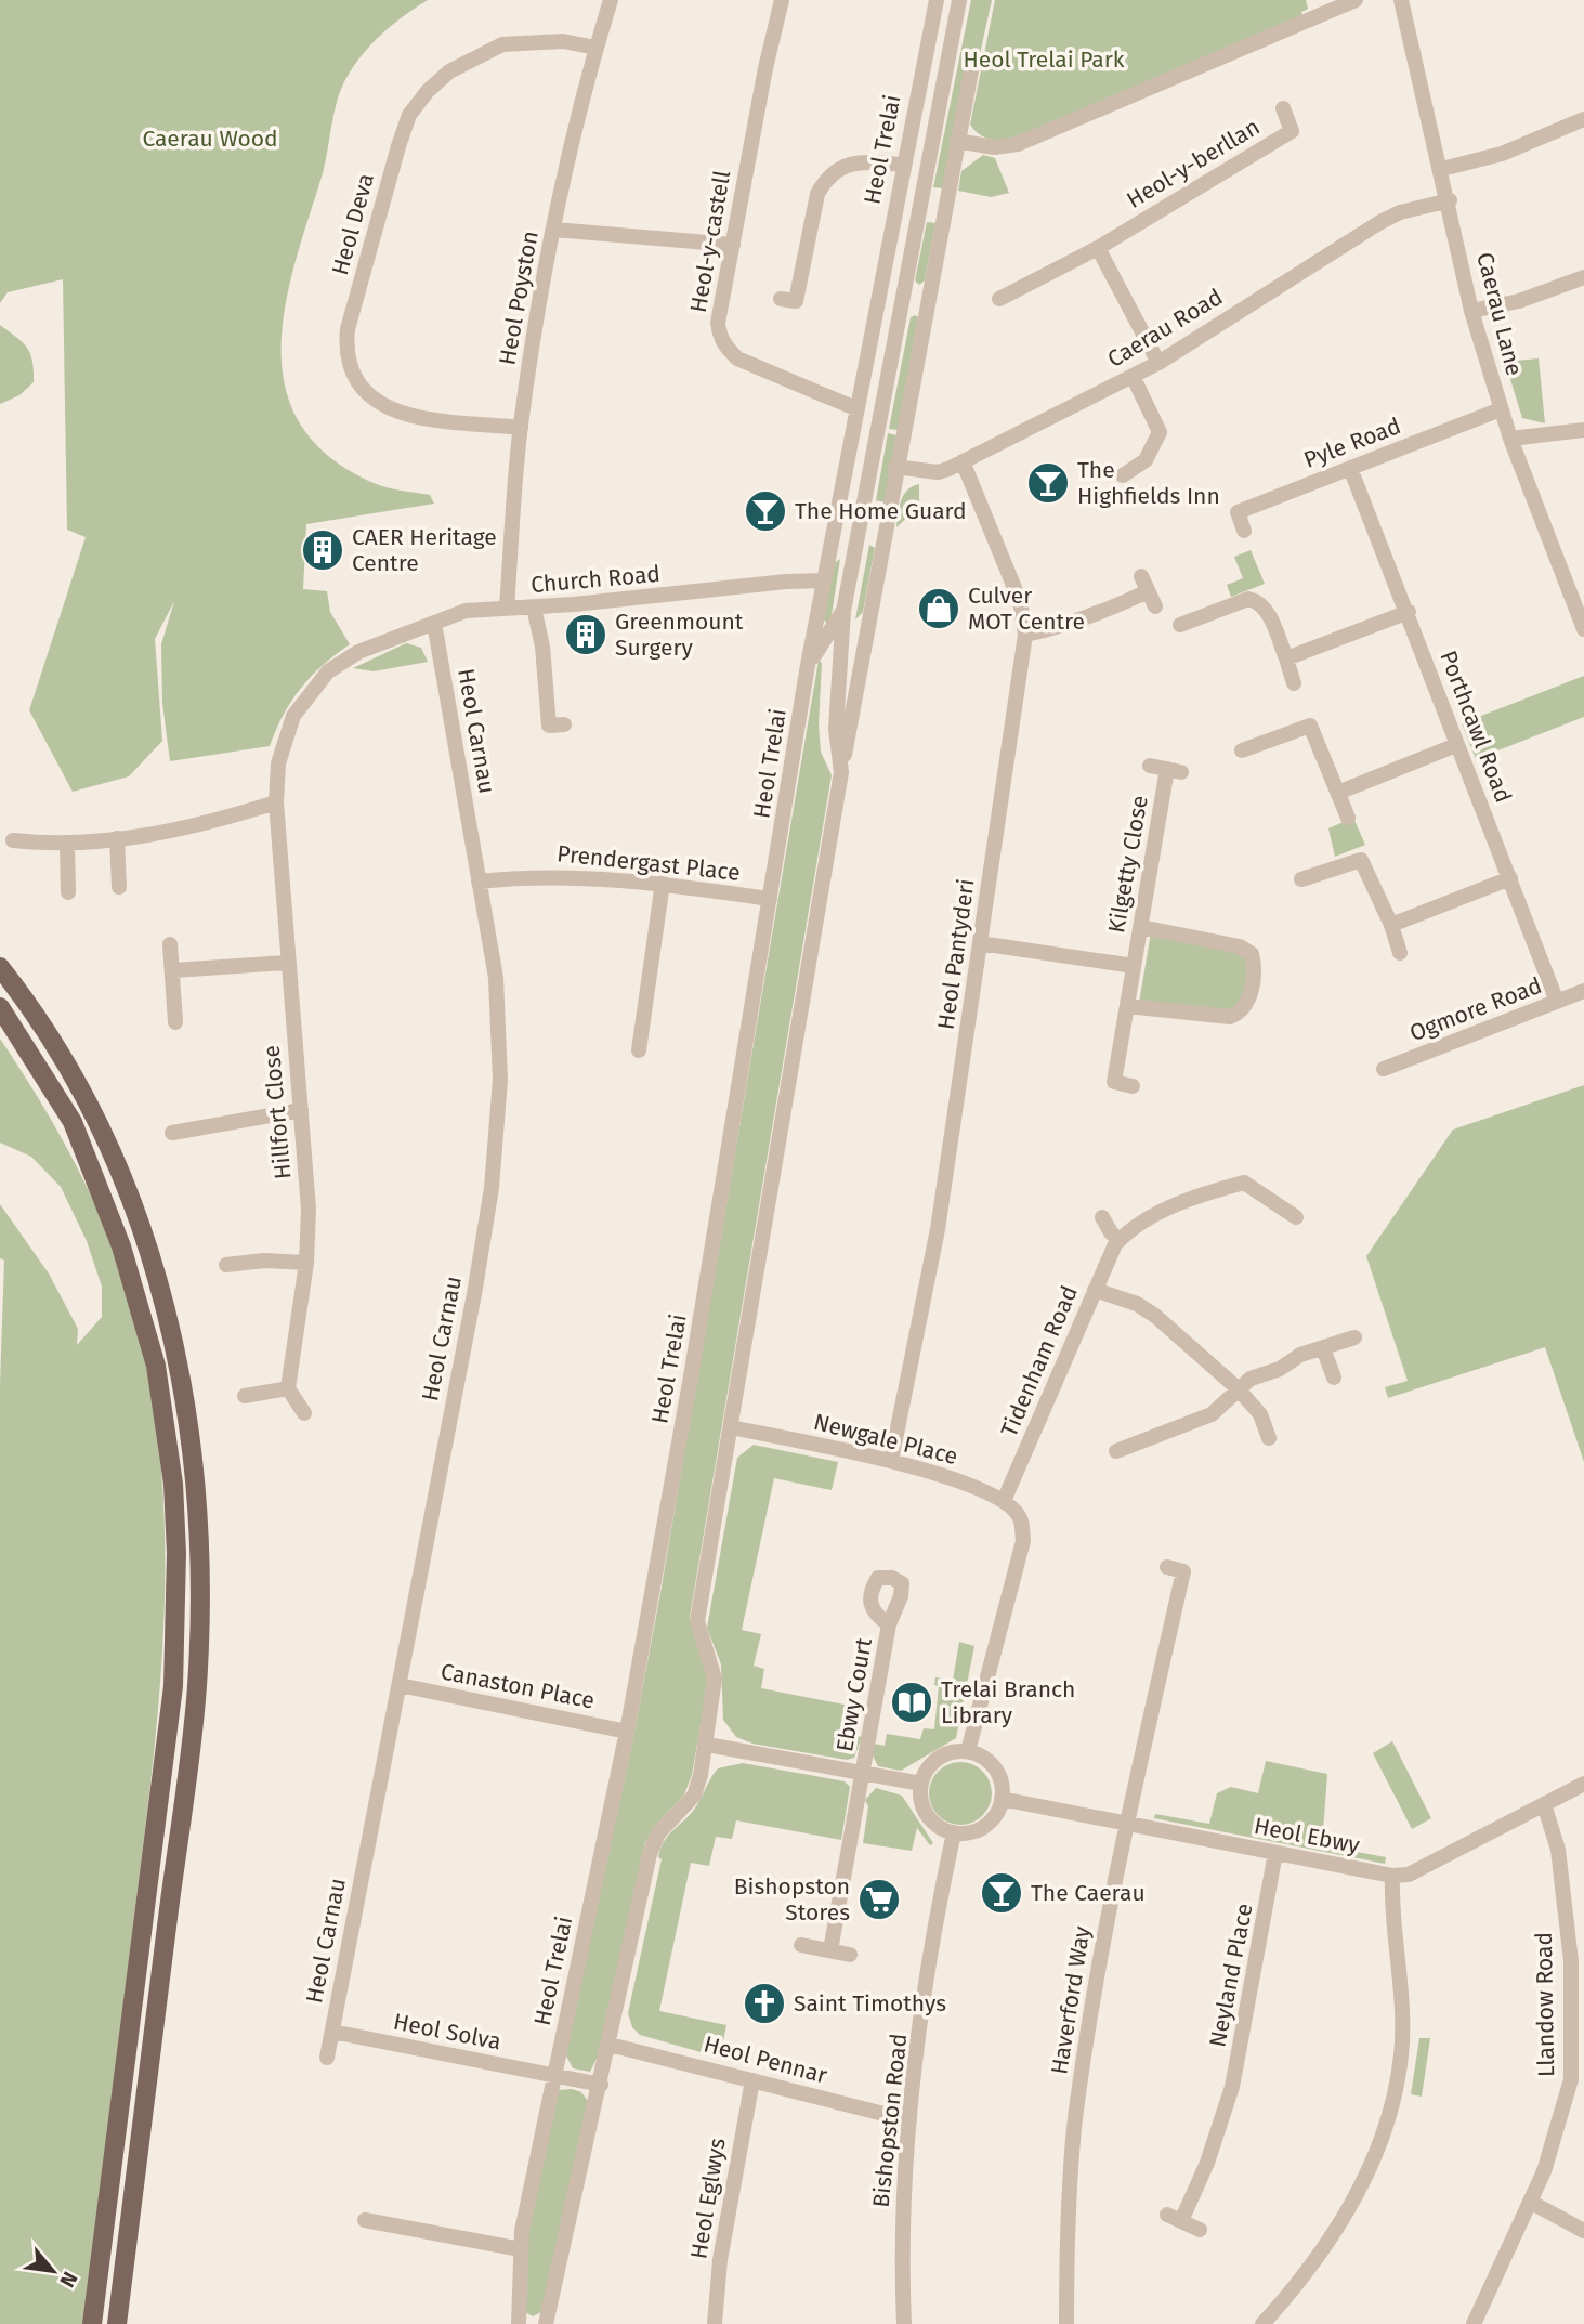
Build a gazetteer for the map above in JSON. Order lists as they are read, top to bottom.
{
  "streets": {
    "street": [
      "Heol Trelai",
      "Heol-y-berllan",
      "Heol Deva",
      "Heol-y-castell",
      "Heol Poyston",
      "Caerau Lane",
      "Caerau Road",
      "Pyle Road",
      "Church Road",
      "Porthcawl Road",
      "Heol Carnau",
      "Prendergast Place",
      "Kilgetty Close",
      "Heol Pantyderi",
      "Ogmore Road",
      "Hillfort Close",
      "Tidenham Road",
      "Newgale Place",
      "Canaston Place",
      "Ebwy Court",
      "Heol Ebwy",
      "Neyland Place",
      "Haverford Way",
      "Llandow Road",
      "Heol Solva",
      "Heol Pennar",
      "Bishopston Road",
      "Heol Eglwys"
    ]
  },
  "crossings": [
    ["Heol Trelai", "Heol-y-castell"],
    ["Heol Trelai", "Caerau Road"],
    ["Heol Trelai", "Church Road"],
    ["Heol Trelai", "Prendergast Place"],
    ["Heol Trelai", "Newgale Place"],
    ["Heol Trelai", "Canaston Place"],
    ["Heol Trelai", "Heol Solva"],
    ["Heol Trelai", "Heol Pennar"],
    ["Heol Deva", "Heol Poyston"],
    ["Heol Poyston", "Church Road"],
    ["Caerau Lane", "Caerau Road"],
    ["Caerau Lane", "Pyle Road"],
    ["Caerau Road", "Heol Pantyderi"],
    ["Pyle Road", "Porthcawl Road"],
    ["Church Road", "Heol Carnau"],
    ["Church Road", "Hillfort Close"],
    ["Porthcawl Road", "Ogmore Road"],
    ["Heol Carnau", "Prendergast Place"],
    ["Heol Carnau", "Canaston Place"],
    ["Heol Carnau", "Heol Solva"],
    ["Kilgetty Close", "Heol Pantyderi"],
    ["Heol Pantyderi", "Newgale Place"],
    ["Tidenham Road", "Newgale Place"],
    ["Newgale Place", "Heol Ebwy"],
    ["Newgale Place", "Bishopston Road"],
    ["Heol Ebwy", "Neyland Place"],
    ["Heol Ebwy", "Haverford Way"],
    ["Heol Ebwy", "Llandow Road"],
    ["Heol Ebwy", "Bishopston Road"],
    ["Heol Pennar", "Bishopston Road"],
    ["Heol Pennar", "Heol Eglwys"]
  ],
  "parks": ["Heol Trelai Park", "Caerau Wood"],
  "places": {
    "bar": ["The Highfields Inn", "The Home Guard", "The Caerau"],
    "building": ["CAER Heritage Centre", "Greenmount Surgery"],
    "shop": ["Culver MOT Centre"],
    "library": ["Trelai Branch Library"],
    "supermarket": ["Bishopston Stores"],
    "church": ["Saint Timothys"]
  },
  "north": "bottom right"
}
